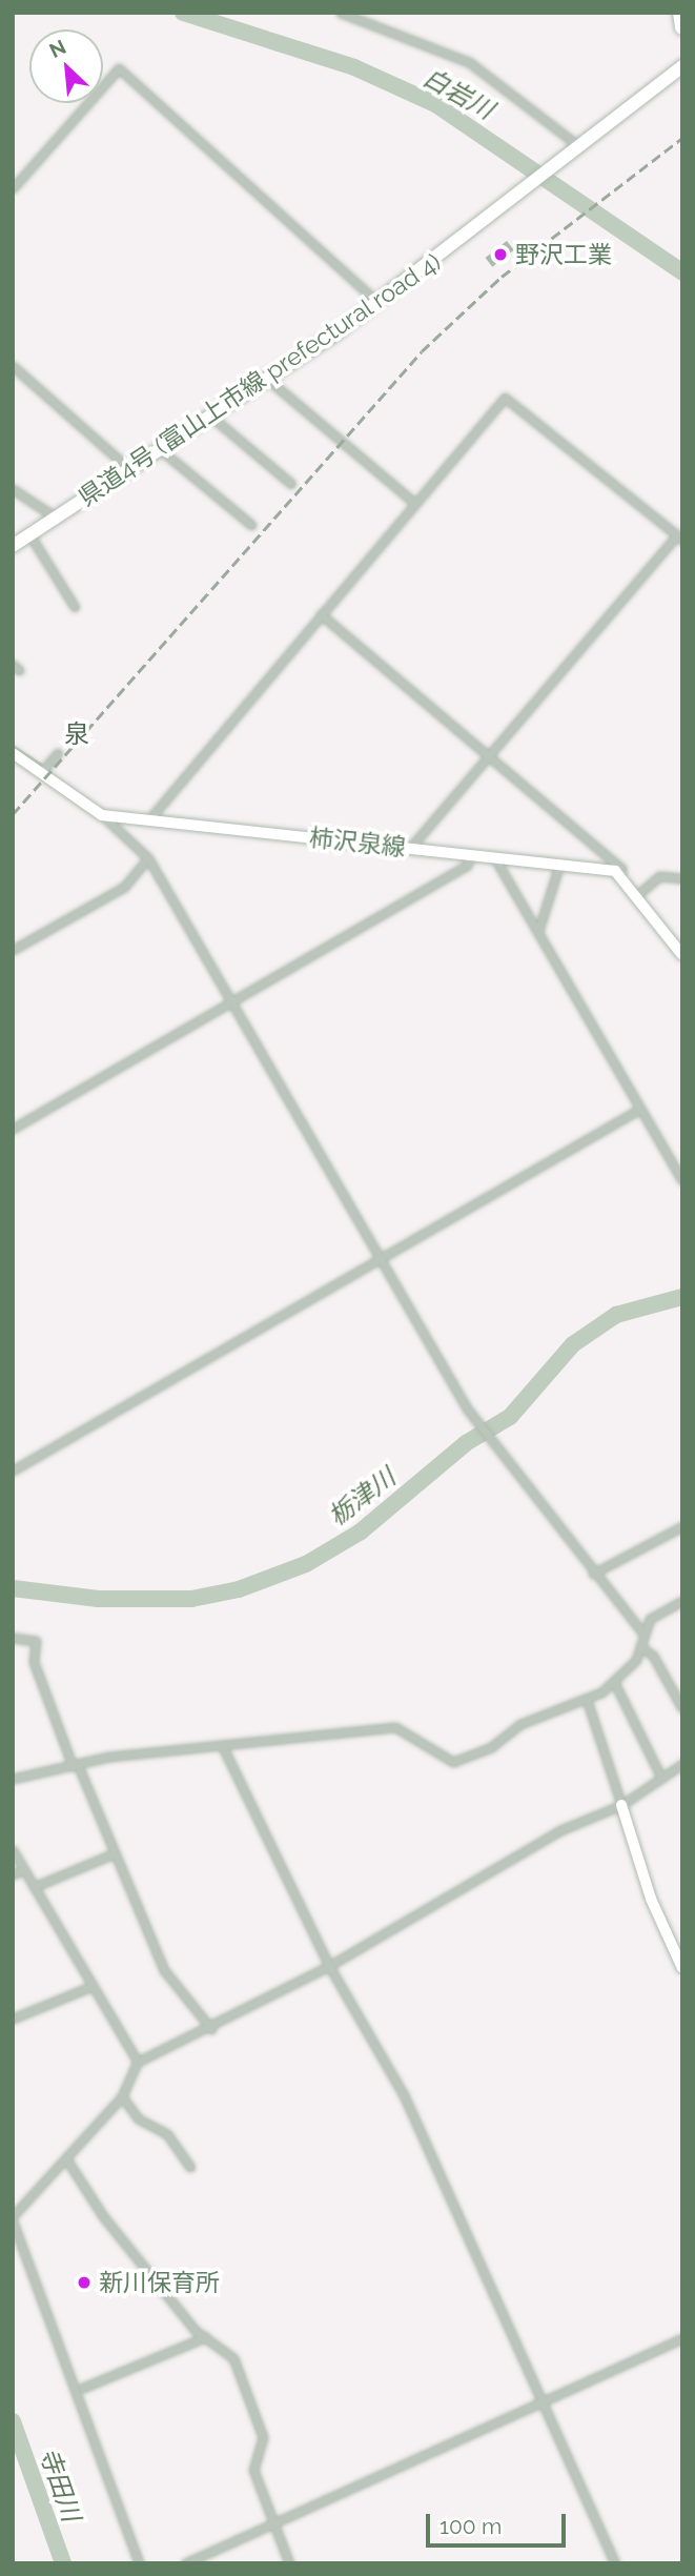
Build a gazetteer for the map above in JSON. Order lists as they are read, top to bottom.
{
  "streets": {
    "main road": ["県道4号 (富山上市線 prefectural road 4)", "柿沢泉線"]
  },
  "districts": ["泉"],
  "water": ["白岩川", "栃津川", "寺田川"],
  "places": ["野沢工業", "新川保育所"],
  "scale_bar": "100 m",
  "north": "top left"
}
